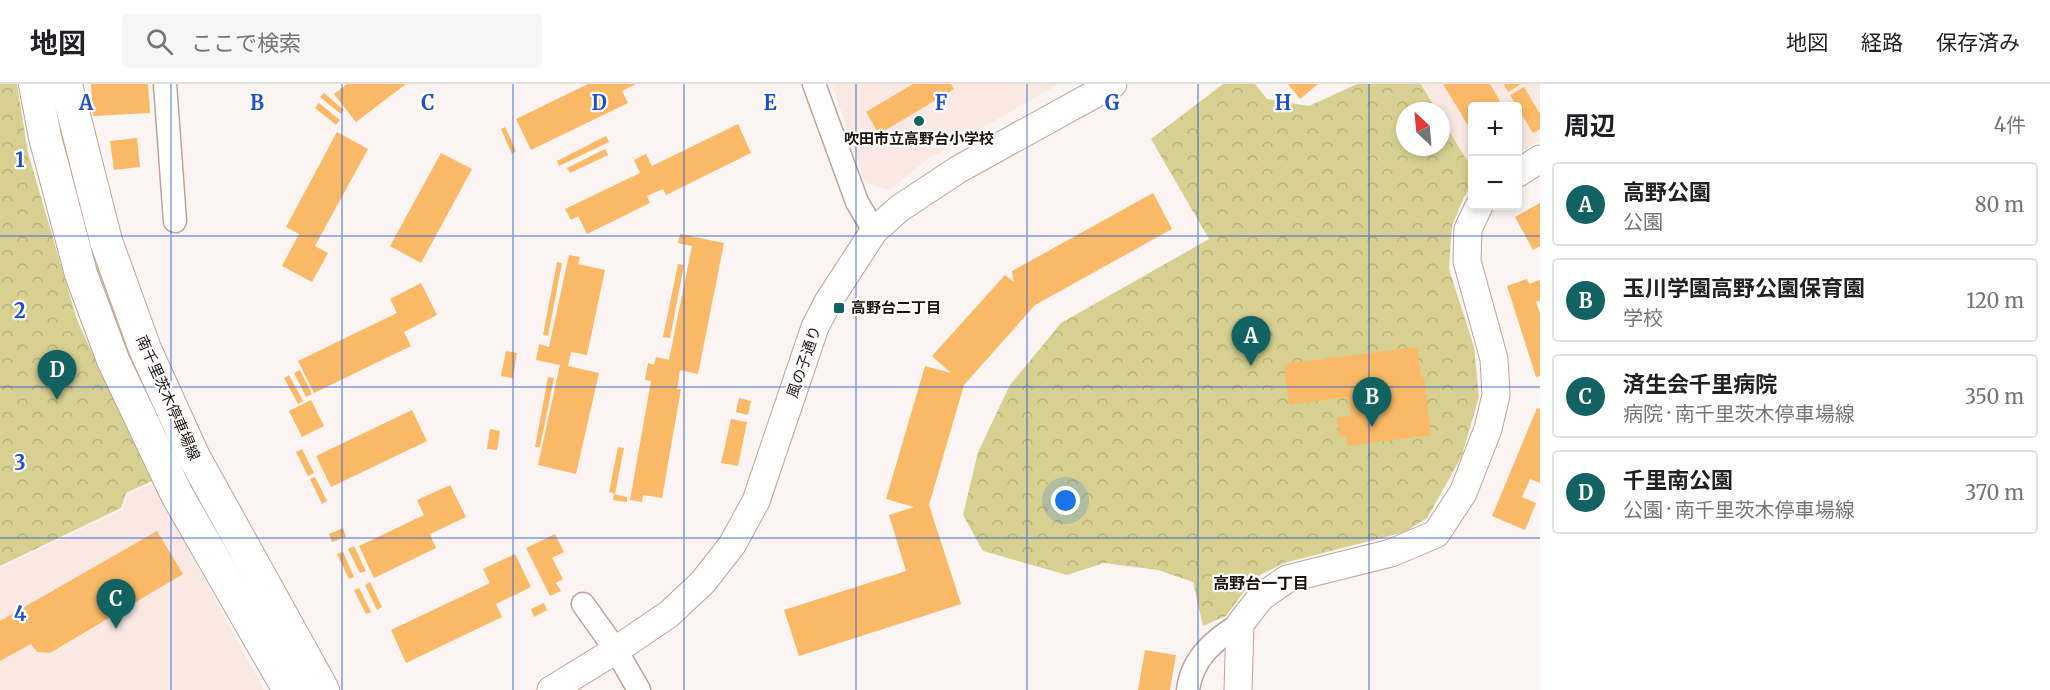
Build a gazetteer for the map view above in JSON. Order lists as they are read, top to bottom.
{
  "streets": {
    "main road": ["南千里茨木停車場線"],
    "street": ["風の子通り"]
  },
  "districts": ["高野台一丁目"],
  "places": {
    "other": ["吹田市立高野台小学校"],
    "transit": ["高野台二丁目"]
  },
  "north": "top left",
  "page": {
    "header": "地図",
    "search": "ここで検索",
    "nav": ["地図", "経路", "保存済み"],
    "heading": ["周辺", "4件"],
    "map_buttons": ["+", "−"],
    "list": [
      {
        "mark": "A",
        "name": "高野公園",
        "note": "公園",
        "value": "80 m"
      },
      {
        "mark": "B",
        "name": "玉川学園高野公園保育園",
        "note": "学校",
        "value": "120 m"
      },
      {
        "mark": "C",
        "name": "済生会千里病院",
        "note": "病院 · 南千里茨木停車場線",
        "value": "350 m"
      },
      {
        "mark": "D",
        "name": "千里南公園",
        "note": "公園 · 南千里茨木停車場線",
        "value": "370 m"
      }
    ],
    "pins": [
      "A",
      "D",
      "B",
      "C"
    ]
  },
  "grid": {
    "columns": [
      "A",
      "B",
      "C",
      "D",
      "E",
      "F",
      "G",
      "H"
    ],
    "rows": [
      "1",
      "2",
      "3",
      "4"
    ]
  }
}
